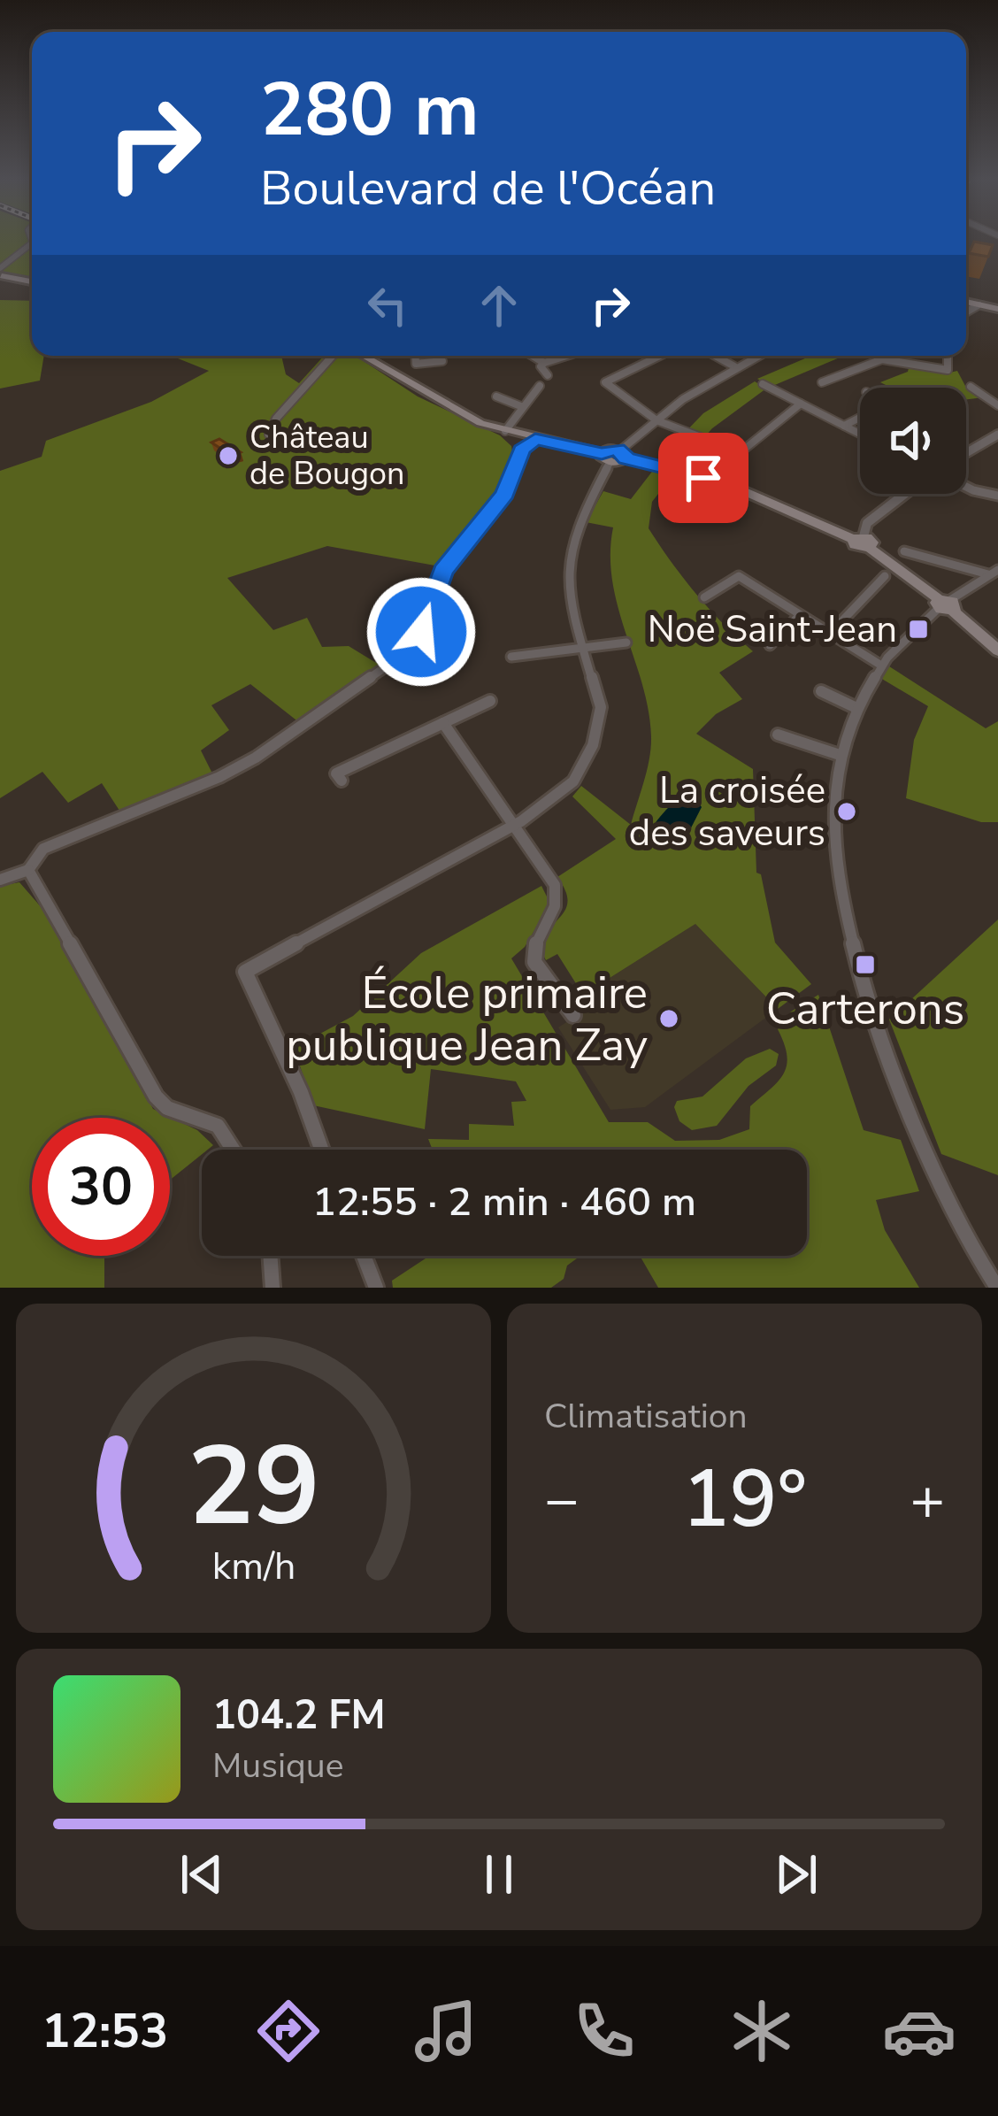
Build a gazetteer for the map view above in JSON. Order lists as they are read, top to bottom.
{
  "places": {
    "other": ["Château de Bougon", "La croisée des saveurs", "École primaire publique Jean Zay"],
    "transit": ["Noë Saint-Jean", "Carterons"]
  },
  "page": {
    "turn": ["280 m", "Boulevard de l'Océan"],
    "limit": "30",
    "trip": "12:55 · 2 min · 460 m",
    "tile": "Climatisation",
    "heat": ["−", "19°", "+"],
    "song": ["104.2 FM", "Musique"],
    "tabs": "12:53",
    "gauge": ["29", "km/h"]
  }
}
